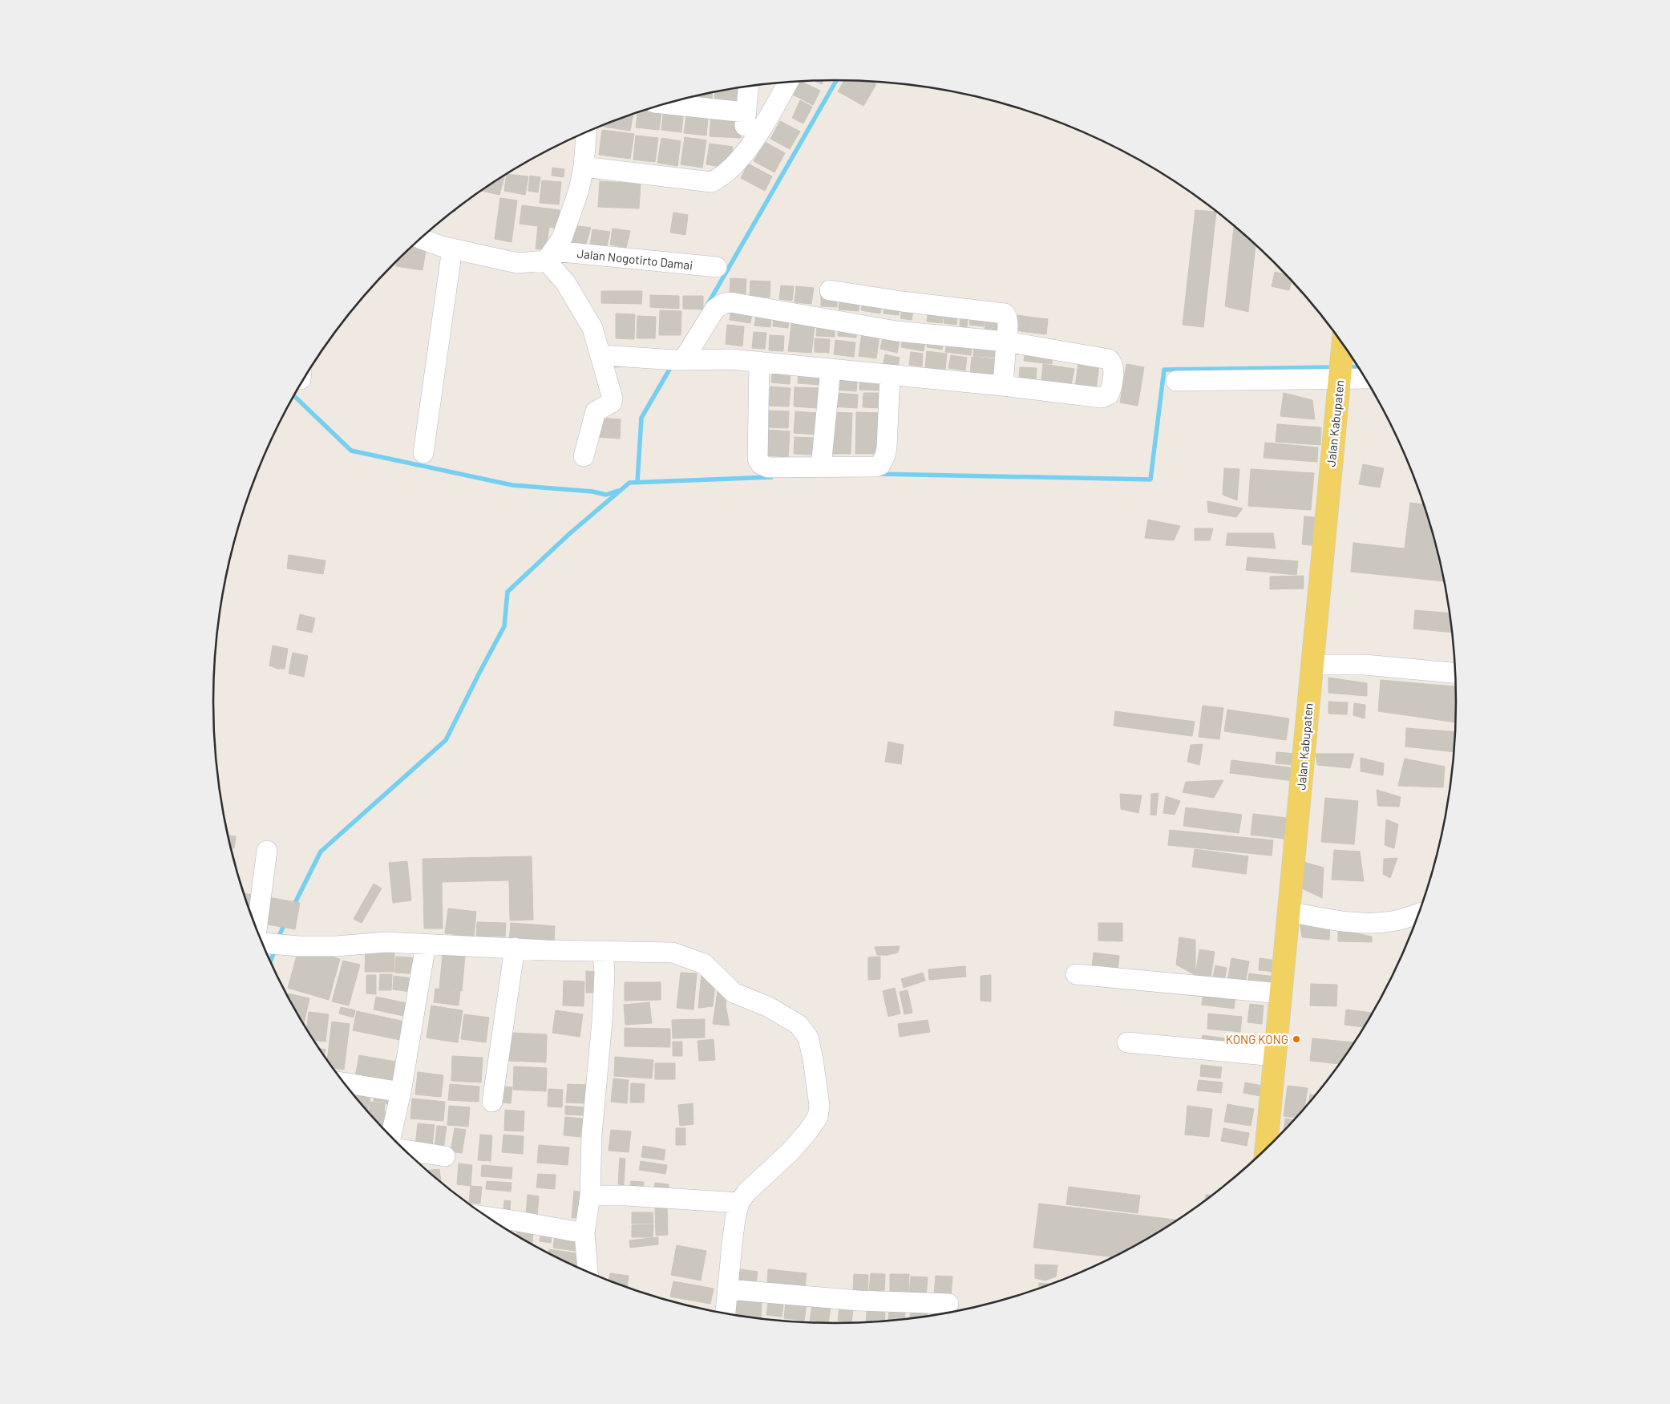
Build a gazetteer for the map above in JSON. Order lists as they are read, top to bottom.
{
  "streets": {
    "main road": ["Jalan Kabupaten"],
    "street": ["Jalan Nogotirto Damai"]
  },
  "places": ["KONG KONG"]
}
